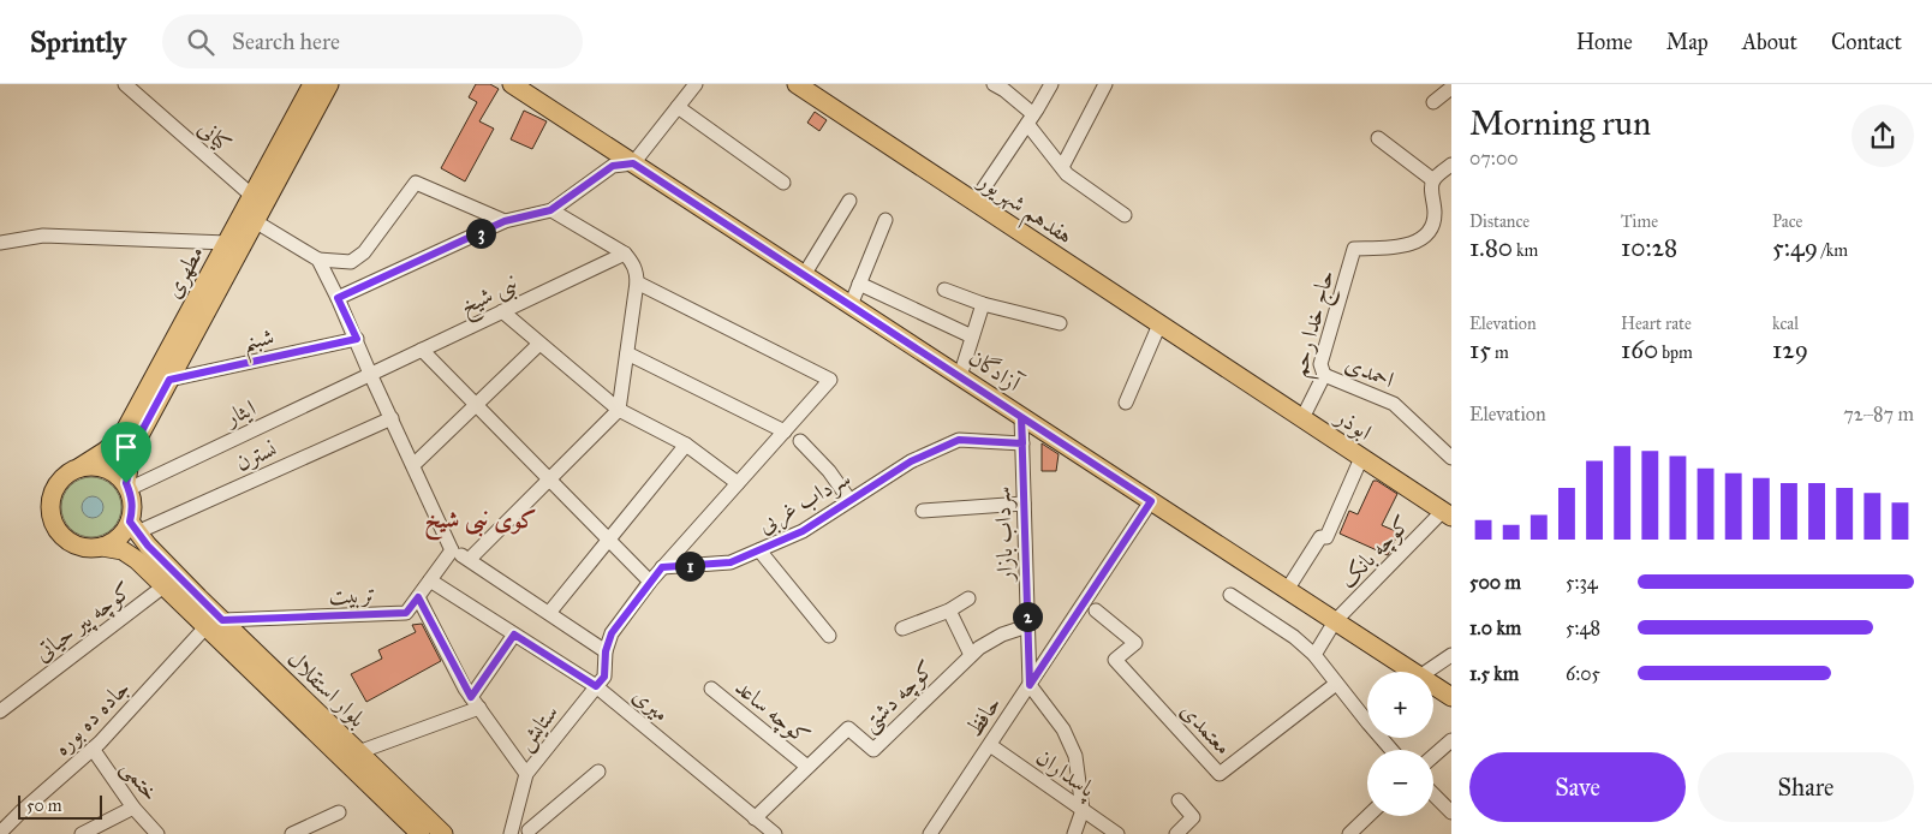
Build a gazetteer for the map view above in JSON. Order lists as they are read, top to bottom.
{
  "streets": {
    "main road": [
      "هفدهم شهریور",
      "مطهری",
      "آزادگان",
      "ابوذر",
      "بلوار استقلال"
    ],
    "street": [
      "کیانی",
      "نبی شیخ",
      "حاج خدا رحم",
      "شبنم",
      "احمدی",
      "ایثار",
      "نسترن",
      "سرداب غربی",
      "سرداب بازار",
      "کوچه بانک",
      "تربیت",
      "کوچه پیر حیاتی",
      "کوچه دشتی",
      "میری",
      "کوچه ساعد",
      "حافظ",
      "جاده ده بوره",
      "ستایش",
      "معتمدی",
      "پاسداران",
      "ختمی"
    ]
  },
  "crossings": [
    ["کیانی", "مطهری"],
    ["هفدهم شهریور", "ابوذر"],
    ["مطهری", "شبنم"],
    ["مطهری", "ایثار"],
    ["مطهری", "نسترن"],
    ["مطهری", "بلوار استقلال"],
    ["نبی شیخ", "ایثار"],
    ["حاج خدا رحم", "احمدی"],
    ["حاج خدا رحم", "ابوذر"],
    ["آزادگان", "سرداب بازار"],
    ["آزادگان", "کوچه بانک"],
    ["آزادگان", "حافظ"],
    ["ایثار", "نسترن"],
    ["ایثار", "بلوار استقلال"],
    ["ابوذر", "کوچه بانک"],
    ["نسترن", "بلوار استقلال"],
    ["سرداب غربی", "سرداب بازار"],
    ["سرداب بازار", "کوچه دشتی"],
    ["سرداب بازار", "حافظ"],
    ["تربیت", "بلوار استقلال"],
    ["تربیت", "میری"],
    ["تربیت", "جاده ده بوره"],
    ["کوچه پیر حیاتی", "بلوار استقلال"],
    ["بلوار استقلال", "جاده ده بوره"],
    ["کوچه دشتی", "میری"],
    ["کوچه دشتی", "کوچه ساعد"],
    ["میری", "ستایش"],
    ["حافظ", "پاسداران"],
    ["جاده ده بوره", "ختمی"]
  ],
  "districts": ["کوی نبی شیخ"],
  "scale_bar": "50 m",
  "page": {
    "header": "Sprintly",
    "search": "Search here",
    "nav": [
      "Home",
      "Map",
      "About",
      "Contact"
    ],
    "heading": ["Morning run", "07:00"],
    "stats": [
      ["Distance", "1.80 km"],
      ["Time", "10:28"],
      ["Pace", "5:49 /km"],
      ["Elevation", "15 m"],
      ["Heart rate", "160 bpm"],
      ["kcal", "129"]
    ],
    "pins": ["3", "1", "2"],
    "chart": ["Elevation", "72–87 m"],
    "list": [
      {
        "name": "500 m",
        "note": "5:34"
      },
      {
        "name": "1.0 km",
        "note": "5:48"
      },
      {
        "name": "1.5 km",
        "note": "6:05"
      }
    ],
    "map_buttons": ["+", "−"],
    "buttons": ["Save", "Share"],
    "scale": "50 m"
  }
}
